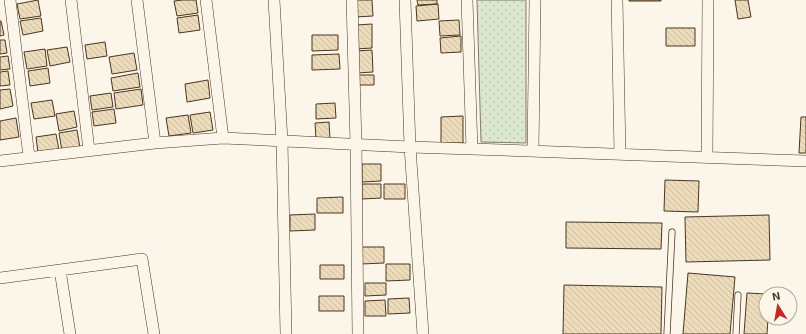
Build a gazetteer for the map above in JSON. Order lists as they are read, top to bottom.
{
  "north": "top"
}
